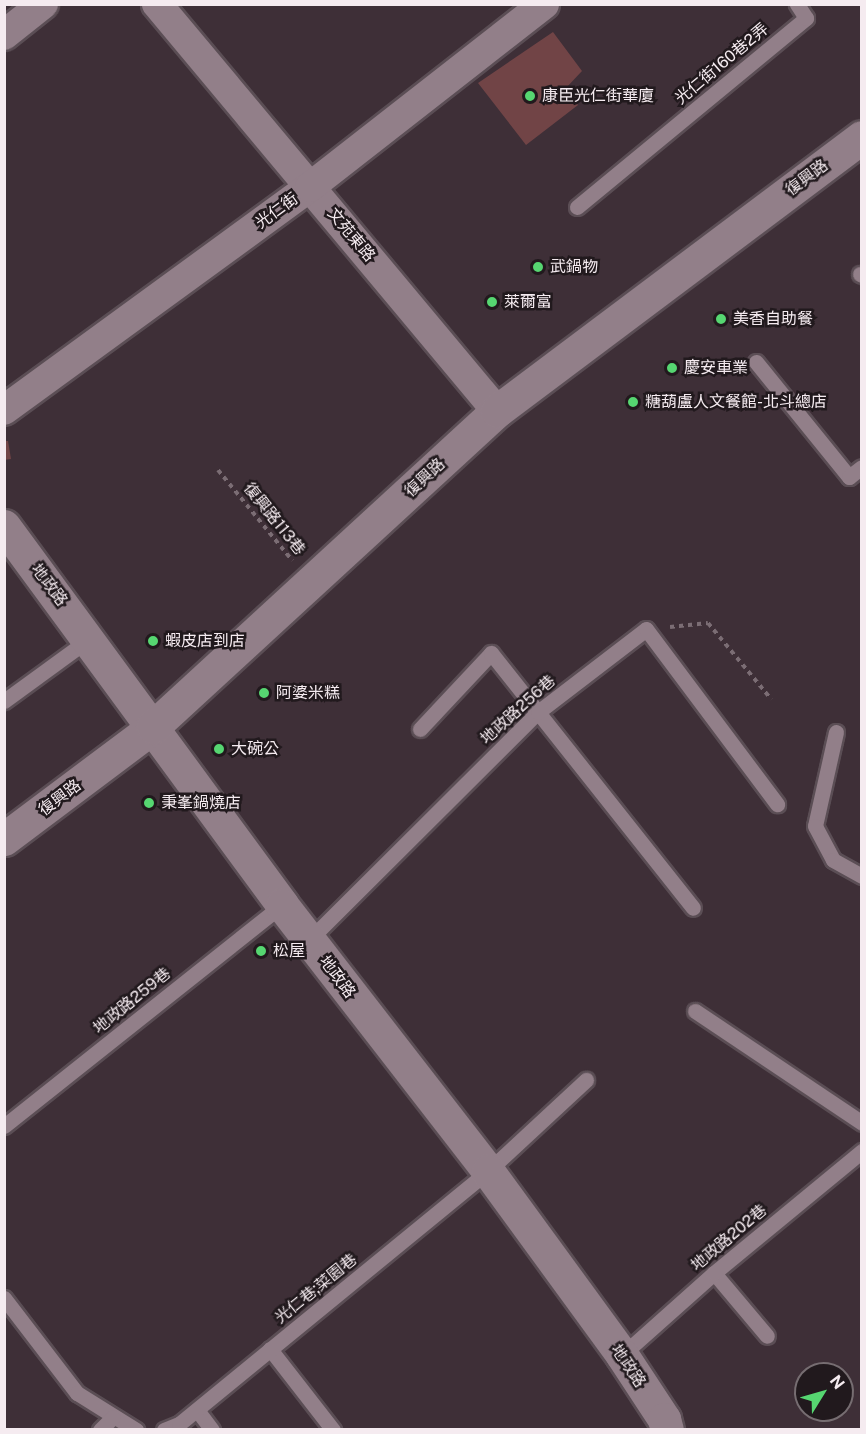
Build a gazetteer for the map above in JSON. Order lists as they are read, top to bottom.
{
  "streets": {
    "street": [
      "復興路",
      "光仁街",
      "文苑東路",
      "地政路"
    ],
    "lane": [
      "光仁街160巷2弄",
      "地政路256巷",
      "地政路259巷",
      "地政路202巷",
      "光仁巷;菜園巷"
    ],
    "path": ["復興路113巷"]
  },
  "crossings": [
    ["復興路", "文苑東路"],
    ["復興路", "復興路113巷"],
    ["復興路", "地政路"],
    ["光仁街", "文苑東路"],
    ["地政路", "地政路256巷"],
    ["地政路", "地政路259巷"],
    ["地政路", "地政路202巷"],
    ["地政路", "光仁巷;菜園巷"]
  ],
  "places": [
    "康臣光仁街華廈",
    "武鍋物",
    "萊爾富",
    "美香自助餐",
    "慶安車業",
    "糖葫盧人文餐館-北斗總店",
    "蝦皮店到店",
    "阿婆米糕",
    "大碗公",
    "秉峯鍋燒店",
    "松屋"
  ],
  "north": "top right"
}
